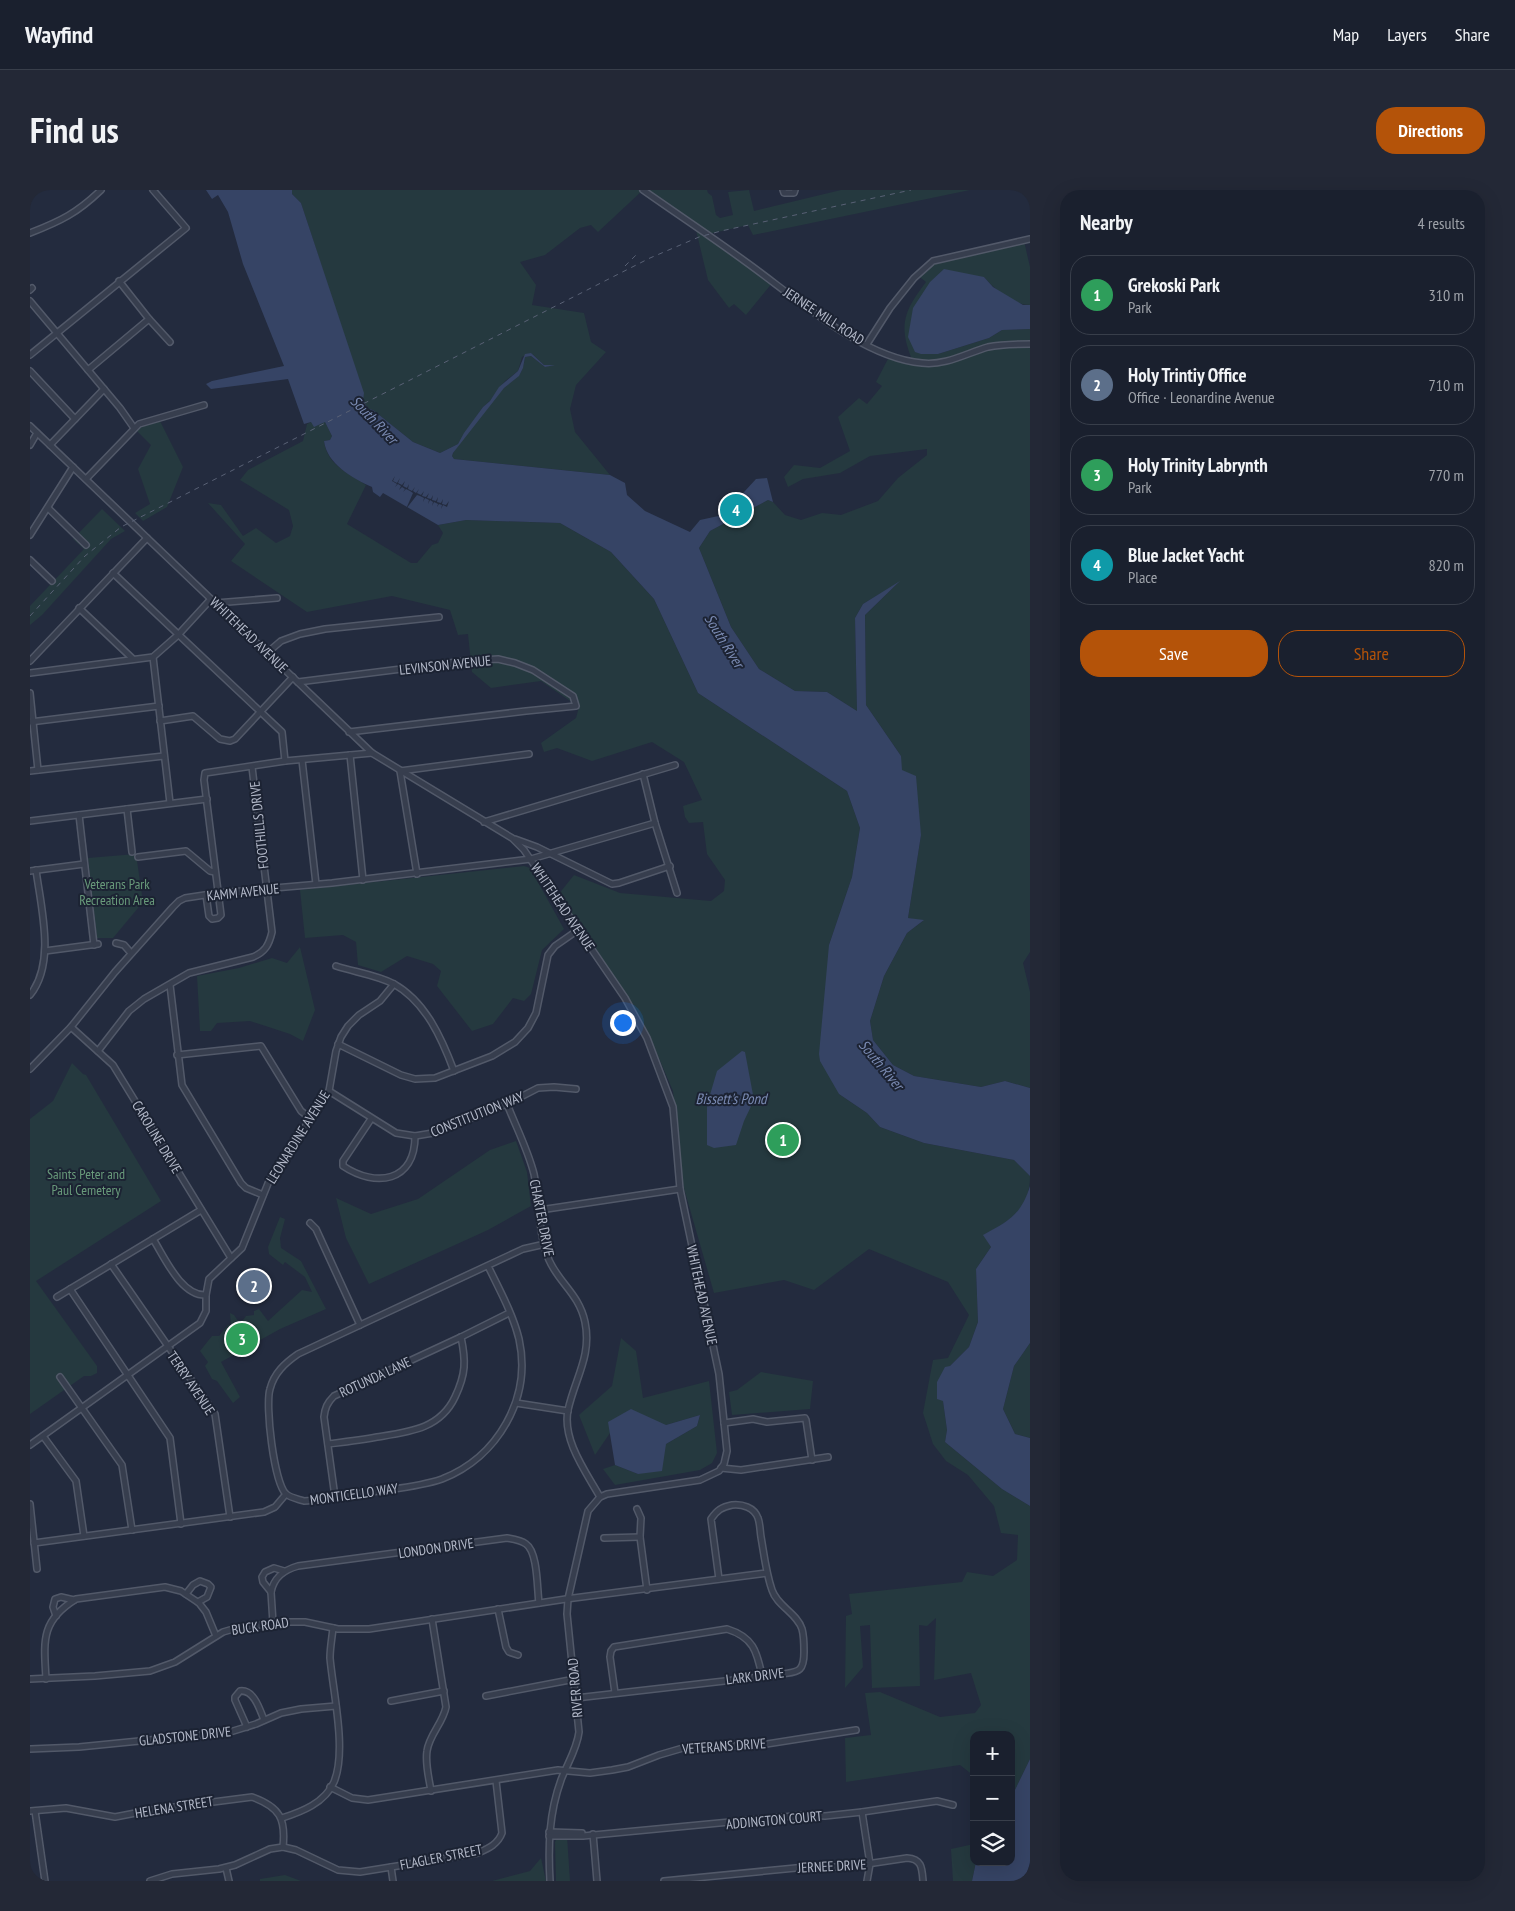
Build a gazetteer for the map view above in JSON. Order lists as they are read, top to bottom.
{
  "streets": {
    "street": [
      "JERNEE MILL ROAD",
      "WHITEHEAD AVENUE",
      "LEVINSON AVENUE",
      "FOOTHILLS DRIVE",
      "KAMM AVENUE",
      "CONSTITUTION WAY",
      "CAROLINE DRIVE",
      "LEONARDINE AVENUE",
      "CHARTER DRIVE",
      "ROTUNDA LANE",
      "TERRY AVENUE",
      "MONTICELLO WAY",
      "LONDON DRIVE",
      "BUCK ROAD",
      "LARK DRIVE",
      "RIVER ROAD",
      "GLADSTONE DRIVE",
      "VETERANS DRIVE",
      "HELENA STREET",
      "ADDINGTON COURT",
      "FLAGLER STREET",
      "JERNEE DRIVE"
    ]
  },
  "crossings": [
    ["WHITEHEAD AVENUE", "LEVINSON AVENUE"],
    ["WHITEHEAD AVENUE", "KAMM AVENUE"],
    ["FOOTHILLS DRIVE", "KAMM AVENUE"],
    ["FOOTHILLS DRIVE", "CAROLINE DRIVE"],
    ["KAMM AVENUE", "CAROLINE DRIVE"],
    ["CONSTITUTION WAY", "LEONARDINE AVENUE"],
    ["CONSTITUTION WAY", "CHARTER DRIVE"],
    ["CAROLINE DRIVE", "LEONARDINE AVENUE"],
    ["LEONARDINE AVENUE", "TERRY AVENUE"],
    ["CHARTER DRIVE", "RIVER ROAD"],
    ["ROTUNDA LANE", "MONTICELLO WAY"],
    ["LONDON DRIVE", "BUCK ROAD"],
    ["LARK DRIVE", "RIVER ROAD"],
    ["RIVER ROAD", "VETERANS DRIVE"],
    ["RIVER ROAD", "ADDINGTON COURT"],
    ["VETERANS DRIVE", "FLAGLER STREET"]
  ],
  "water": ["South River", "Bissett's Pond"],
  "parks": ["Veterans Park Recreation Area", "Saints Peter and Paul Cemetery"],
  "page": {
    "header": "Wayfind",
    "nav": ["Map", "Layers", "Share"],
    "title": "Find us",
    "buttons": [
      "Directions",
      ["Save", "Share"]
    ],
    "heading": ["Nearby", "4 results"],
    "list": [
      {
        "mark": "1",
        "name": "Grekoski Park",
        "note": "Park",
        "value": "310 m"
      },
      {
        "mark": "2",
        "name": "Holy Trintiy Office",
        "note": "Office · Leonardine Avenue",
        "value": "710 m"
      },
      {
        "mark": "3",
        "name": "Holy Trinity Labrynth",
        "note": "Park",
        "value": "770 m"
      },
      {
        "mark": "4",
        "name": "Blue Jacket Yacht",
        "note": "Place",
        "value": "820 m"
      }
    ],
    "pins": [
      "4",
      "1",
      "2",
      "3"
    ],
    "map_buttons": ["+", "−"]
  }
}
